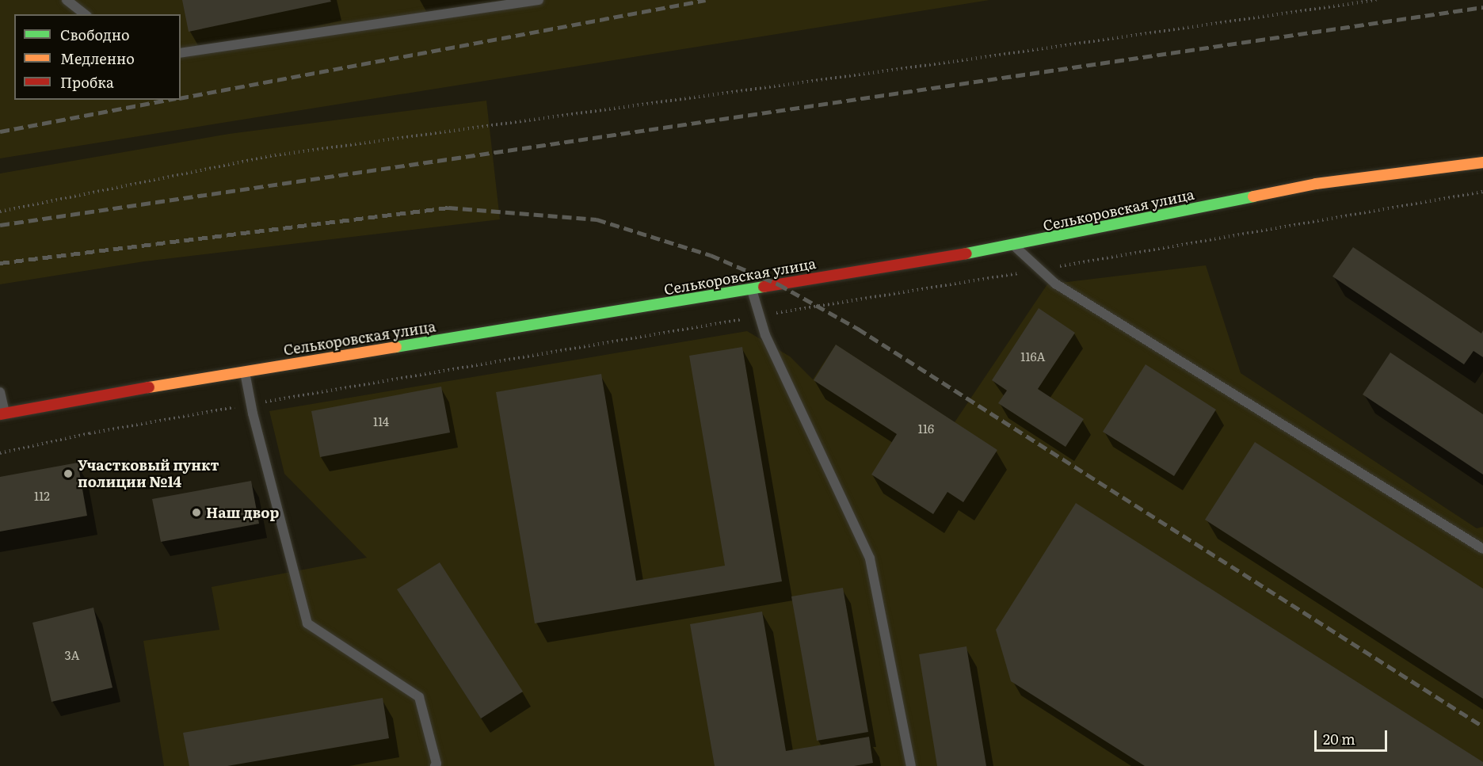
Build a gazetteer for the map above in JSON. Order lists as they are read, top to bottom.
{
  "streets": {
    "main road": ["Селькоровская улица"]
  },
  "places": ["Участковый пункт полиции №14", "Наш двор"],
  "house_numbers": [
    "116А",
    "114",
    "116",
    "112",
    "3А"
  ],
  "legend": ["Свободно", "Медленно", "Пробка"],
  "scale_bar": "20 m"
}
